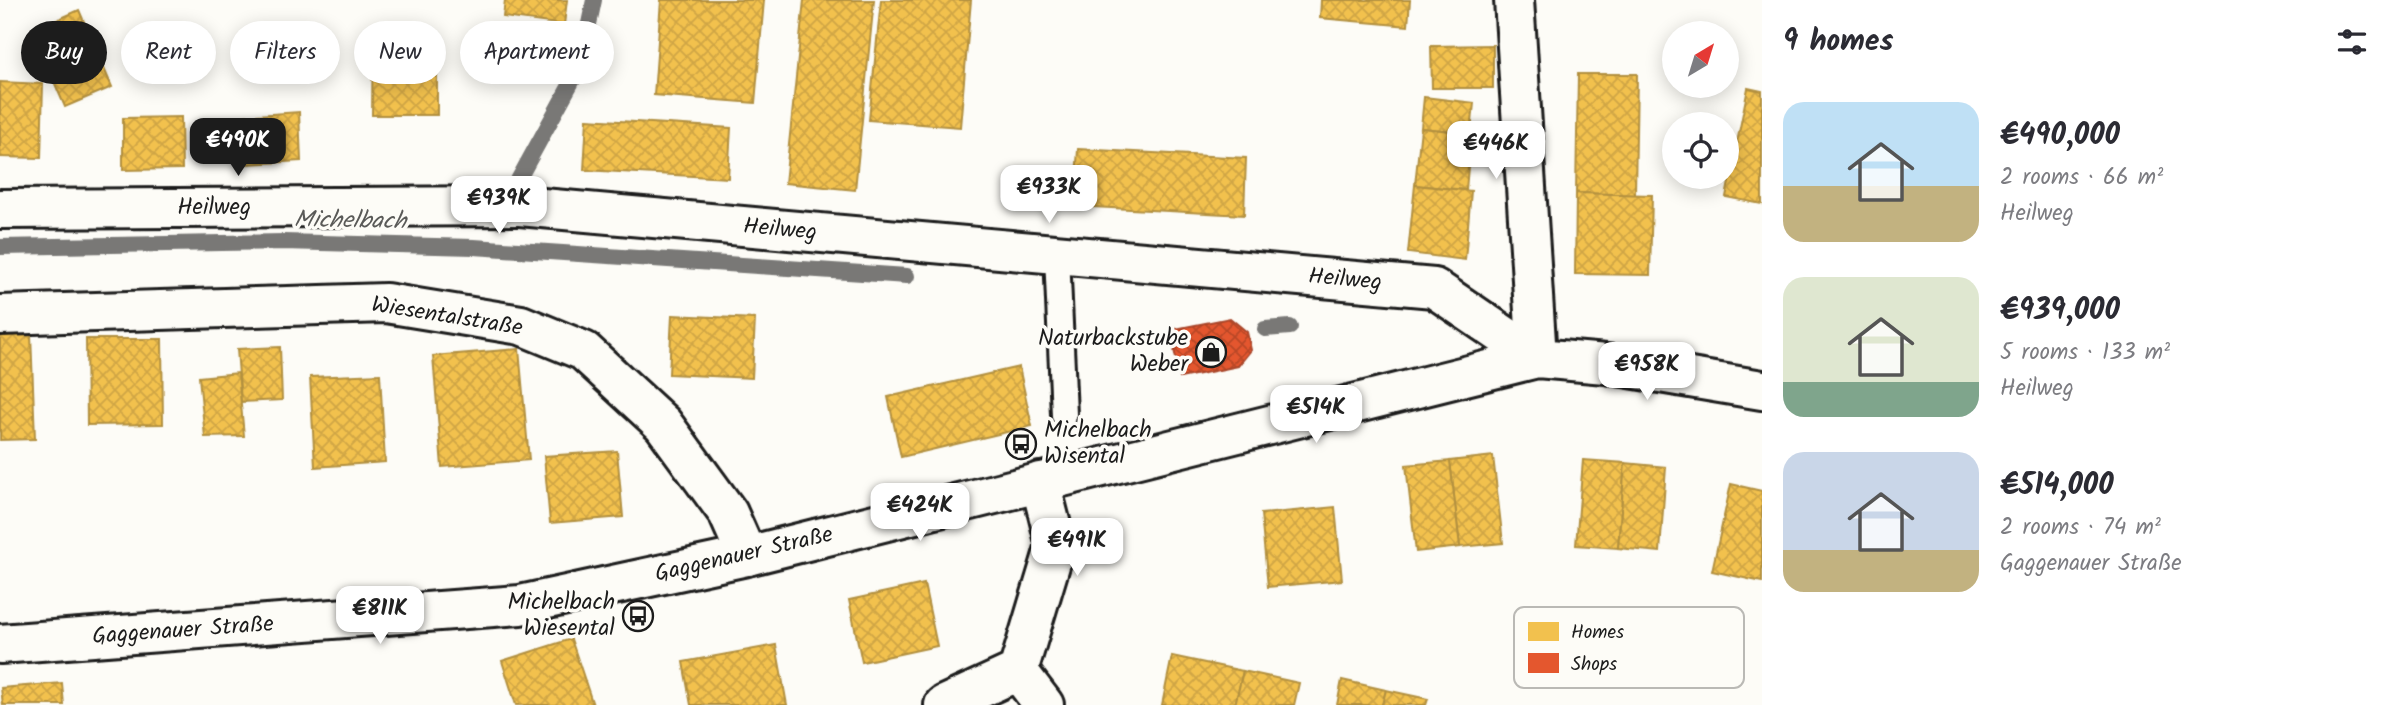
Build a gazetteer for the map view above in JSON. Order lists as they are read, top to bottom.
{
  "streets": {
    "street": ["Heilweg", "Wiesentalstraße", "Gaggenauer Straße"]
  },
  "crossings": [
    ["Heilweg", "Gaggenauer Straße"],
    ["Wiesentalstraße", "Gaggenauer Straße"]
  ],
  "water": ["Michelbach"],
  "places": {
    "shop": ["Naturbackstube Weber"],
    "bus stop": ["Michelbach Wisental", "Michelbach Wiesental"]
  },
  "legend": ["Homes", "Shops"],
  "north": "top right",
  "page": {
    "heading": "9 homes",
    "chip": [
      "Buy",
      "Rent",
      "Filters",
      "New",
      "Apartment"
    ],
    "list": [
      {
        "name": "€490,000",
        "note": "2 rooms · 66 m² · Heilweg"
      },
      {
        "name": "€939,000",
        "note": "5 rooms · 133 m² · Heilweg"
      },
      {
        "name": "€514,000",
        "note": "2 rooms · 74 m² · Gaggenauer Straße"
      }
    ],
    "price": [
      "€490K",
      "€446K",
      "€933K",
      "€939K",
      "€958K",
      "€514K",
      "€424K",
      "€491K",
      "€811K"
    ]
  }
}
